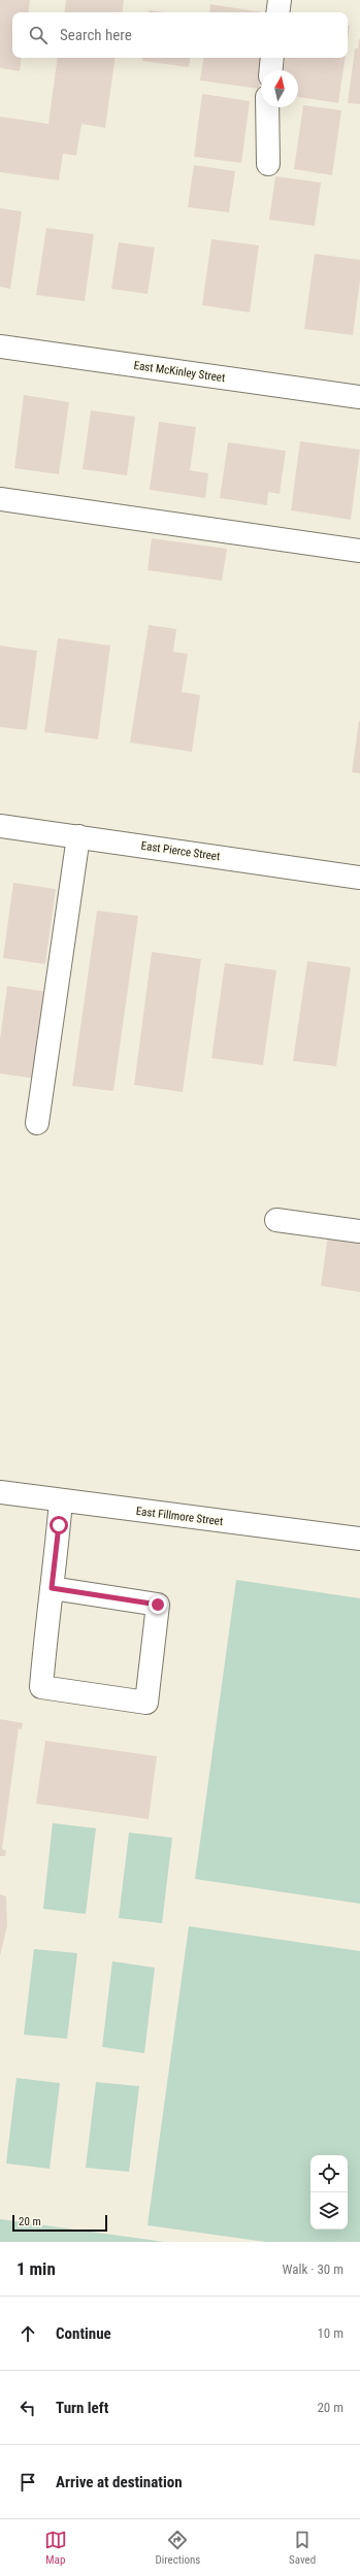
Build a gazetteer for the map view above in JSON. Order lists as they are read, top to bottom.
{
  "streets": {
    "street": ["East McKinley Street", "East Pierce Street", "East Fillmore Street"]
  },
  "scale_bar": "20 m",
  "north": "top",
  "page": {
    "search": "Search here",
    "scale": "20 m",
    "heading": ["1 min", "Walk · 30 m"],
    "list": [
      ["Continue", "10 m"],
      ["Turn left", "20 m"],
      "Arrive at destination"
    ],
    "nav": ["Map", "Directions", "Saved"]
  }
}
